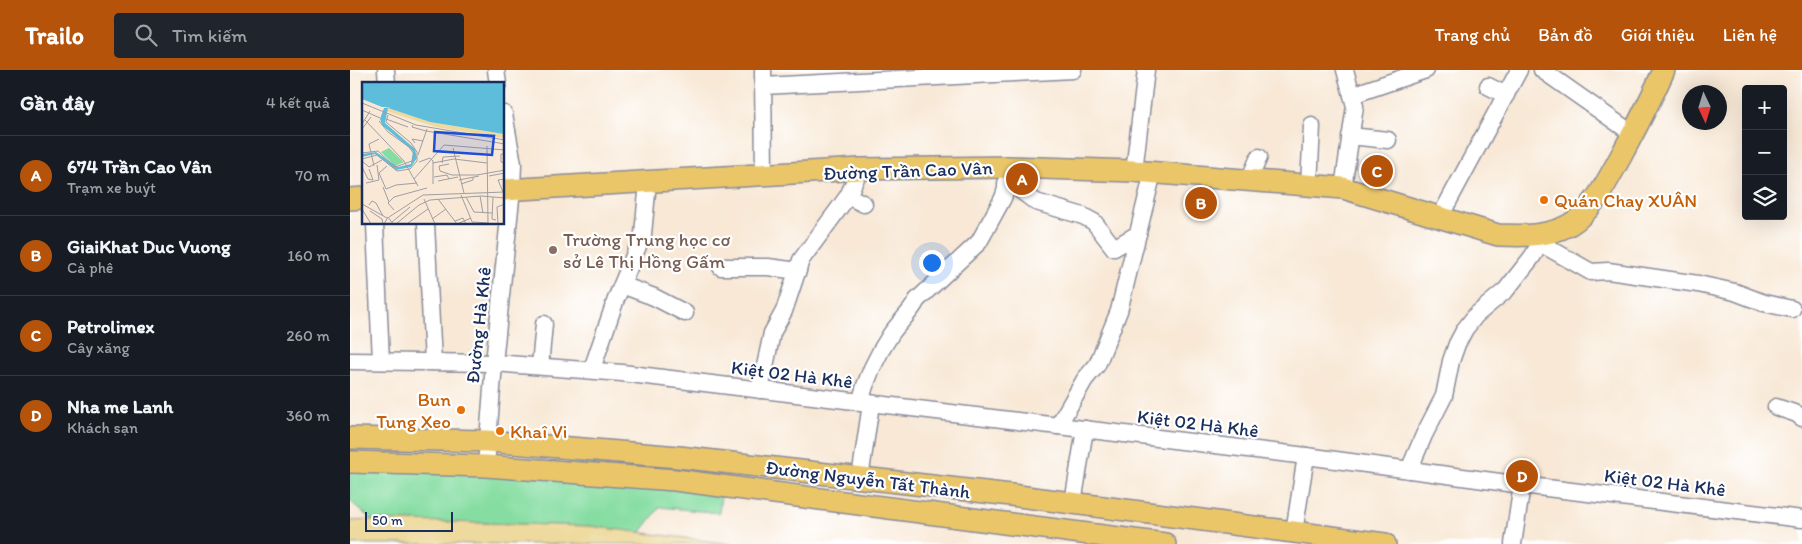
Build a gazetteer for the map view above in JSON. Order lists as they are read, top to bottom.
{
  "streets": {
    "main road": ["Đường Trần Cao Vân", "Đường Nguyễn Tất Thành"],
    "street": ["Đường Hà Khê", "Kiệt 02 Hà Khê"]
  },
  "crossings": [
    ["Đường Trần Cao Vân", "Đường Hà Khê"],
    ["Đường Hà Khê", "Kiệt 02 Hà Khê"],
    ["Đường Hà Khê", "Đường Nguyễn Tất Thành"]
  ],
  "places": [
    "Quán Chay XUÂN",
    "Trường Trung học cơ sở Lê Thị Hồng Gấm",
    "Bun Tung Xeo",
    "Khaî Vi"
  ],
  "scale_bar": "50 m",
  "north": "bottom",
  "page": {
    "header": "Trailo",
    "search": "Tìm kiếm",
    "nav": [
      "Trang chủ",
      "Bản đồ",
      "Giới thiệu",
      "Liên hệ"
    ],
    "heading": ["Gần đây", "4 kết quả"],
    "map_buttons": ["+", "−"],
    "list": [
      {
        "mark": "A",
        "name": "674 Trần Cao Vân",
        "note": "Trạm xe buýt",
        "value": "70 m"
      },
      {
        "mark": "B",
        "name": "GiaiKhat Duc Vuong",
        "note": "Cà phê",
        "value": "160 m"
      },
      {
        "mark": "C",
        "name": "Petrolimex",
        "note": "Cây xăng",
        "value": "260 m"
      },
      {
        "mark": "D",
        "name": "Nha me Lanh",
        "note": "Khách sạn",
        "value": "360 m"
      }
    ],
    "pins": [
      "C",
      "A",
      "B",
      "D"
    ],
    "scale": "50 m"
  }
}
